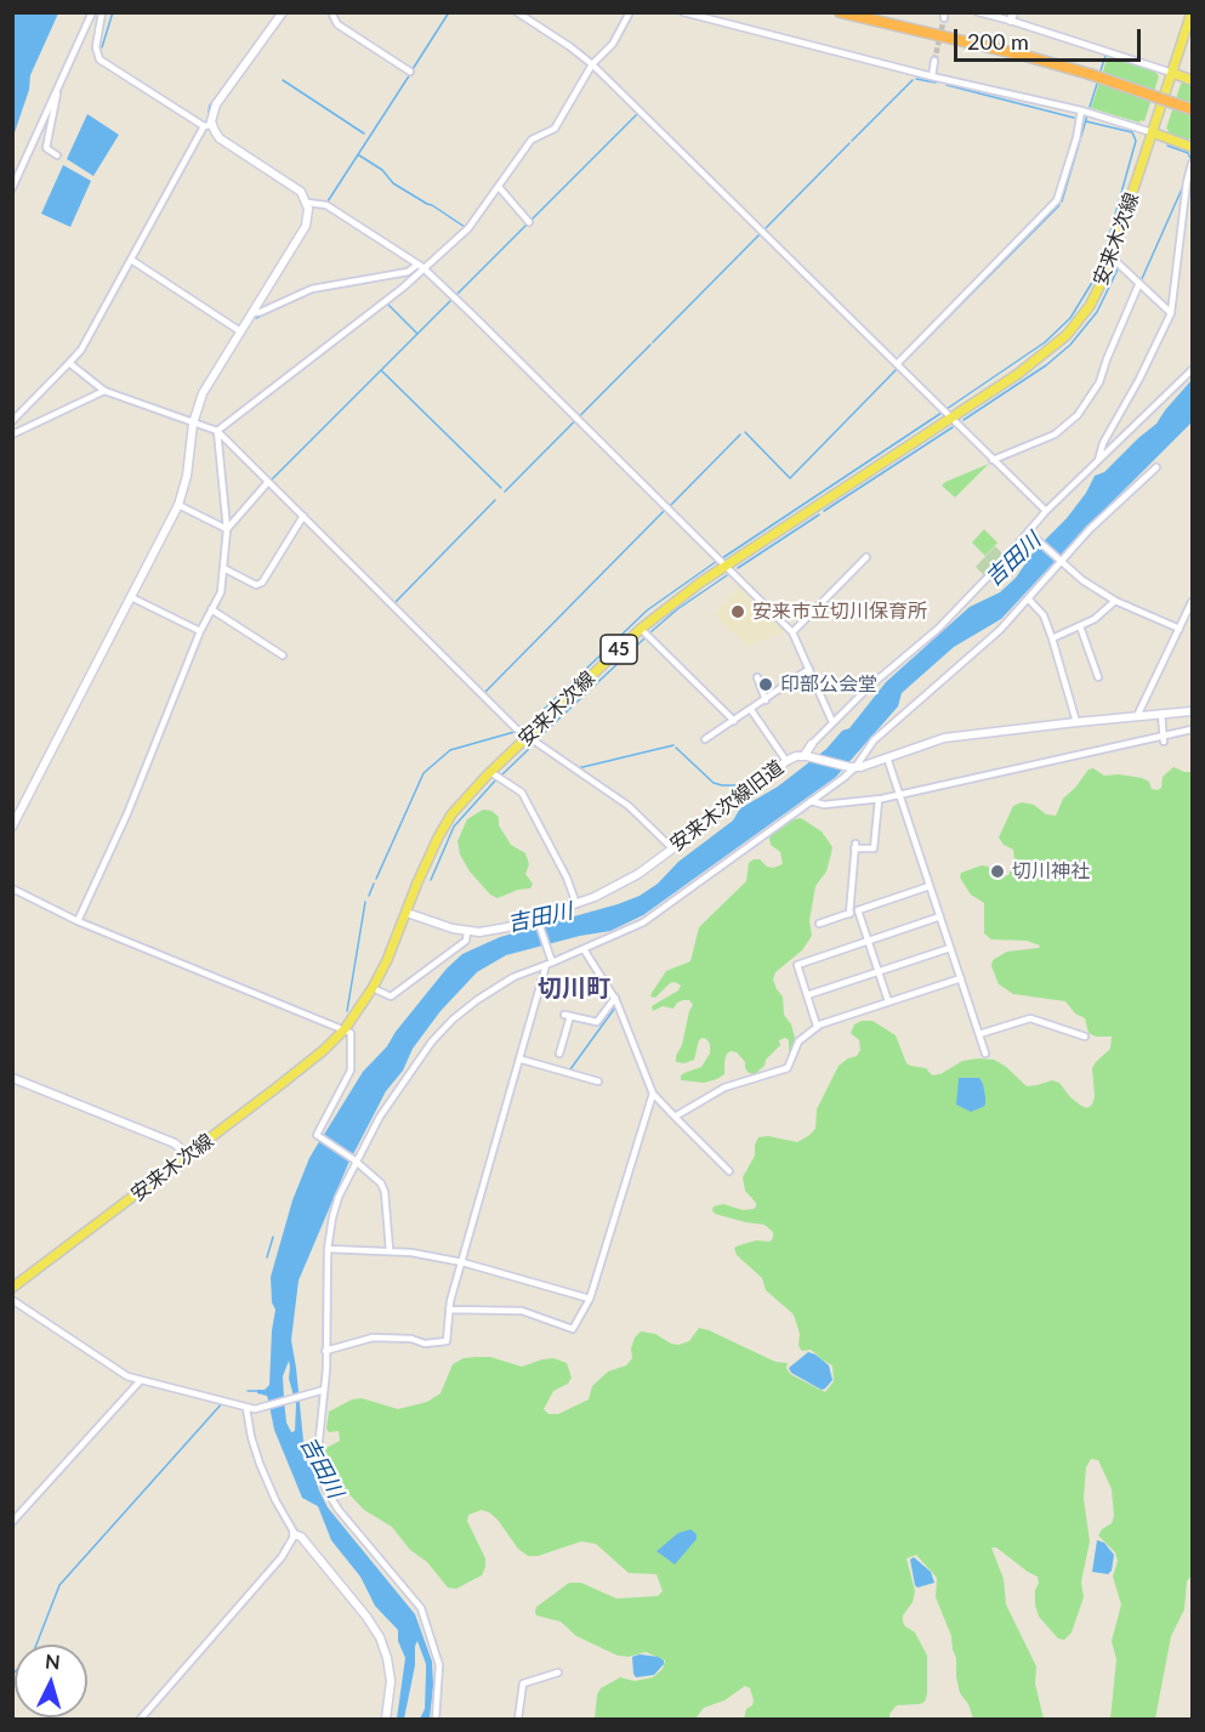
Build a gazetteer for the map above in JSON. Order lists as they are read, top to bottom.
{
  "streets": {
    "main road": ["安来木次線", "45"],
    "street": ["安来木次線旧道"]
  },
  "crossings": [
    ["安来木次線", "安来木次線旧道"]
  ],
  "districts": ["切川町"],
  "water": ["吉田川"],
  "places": ["安来市立切川保育所", "印部公会堂", "切川神社"],
  "scale_bar": "200 m",
  "north": "top"
}
